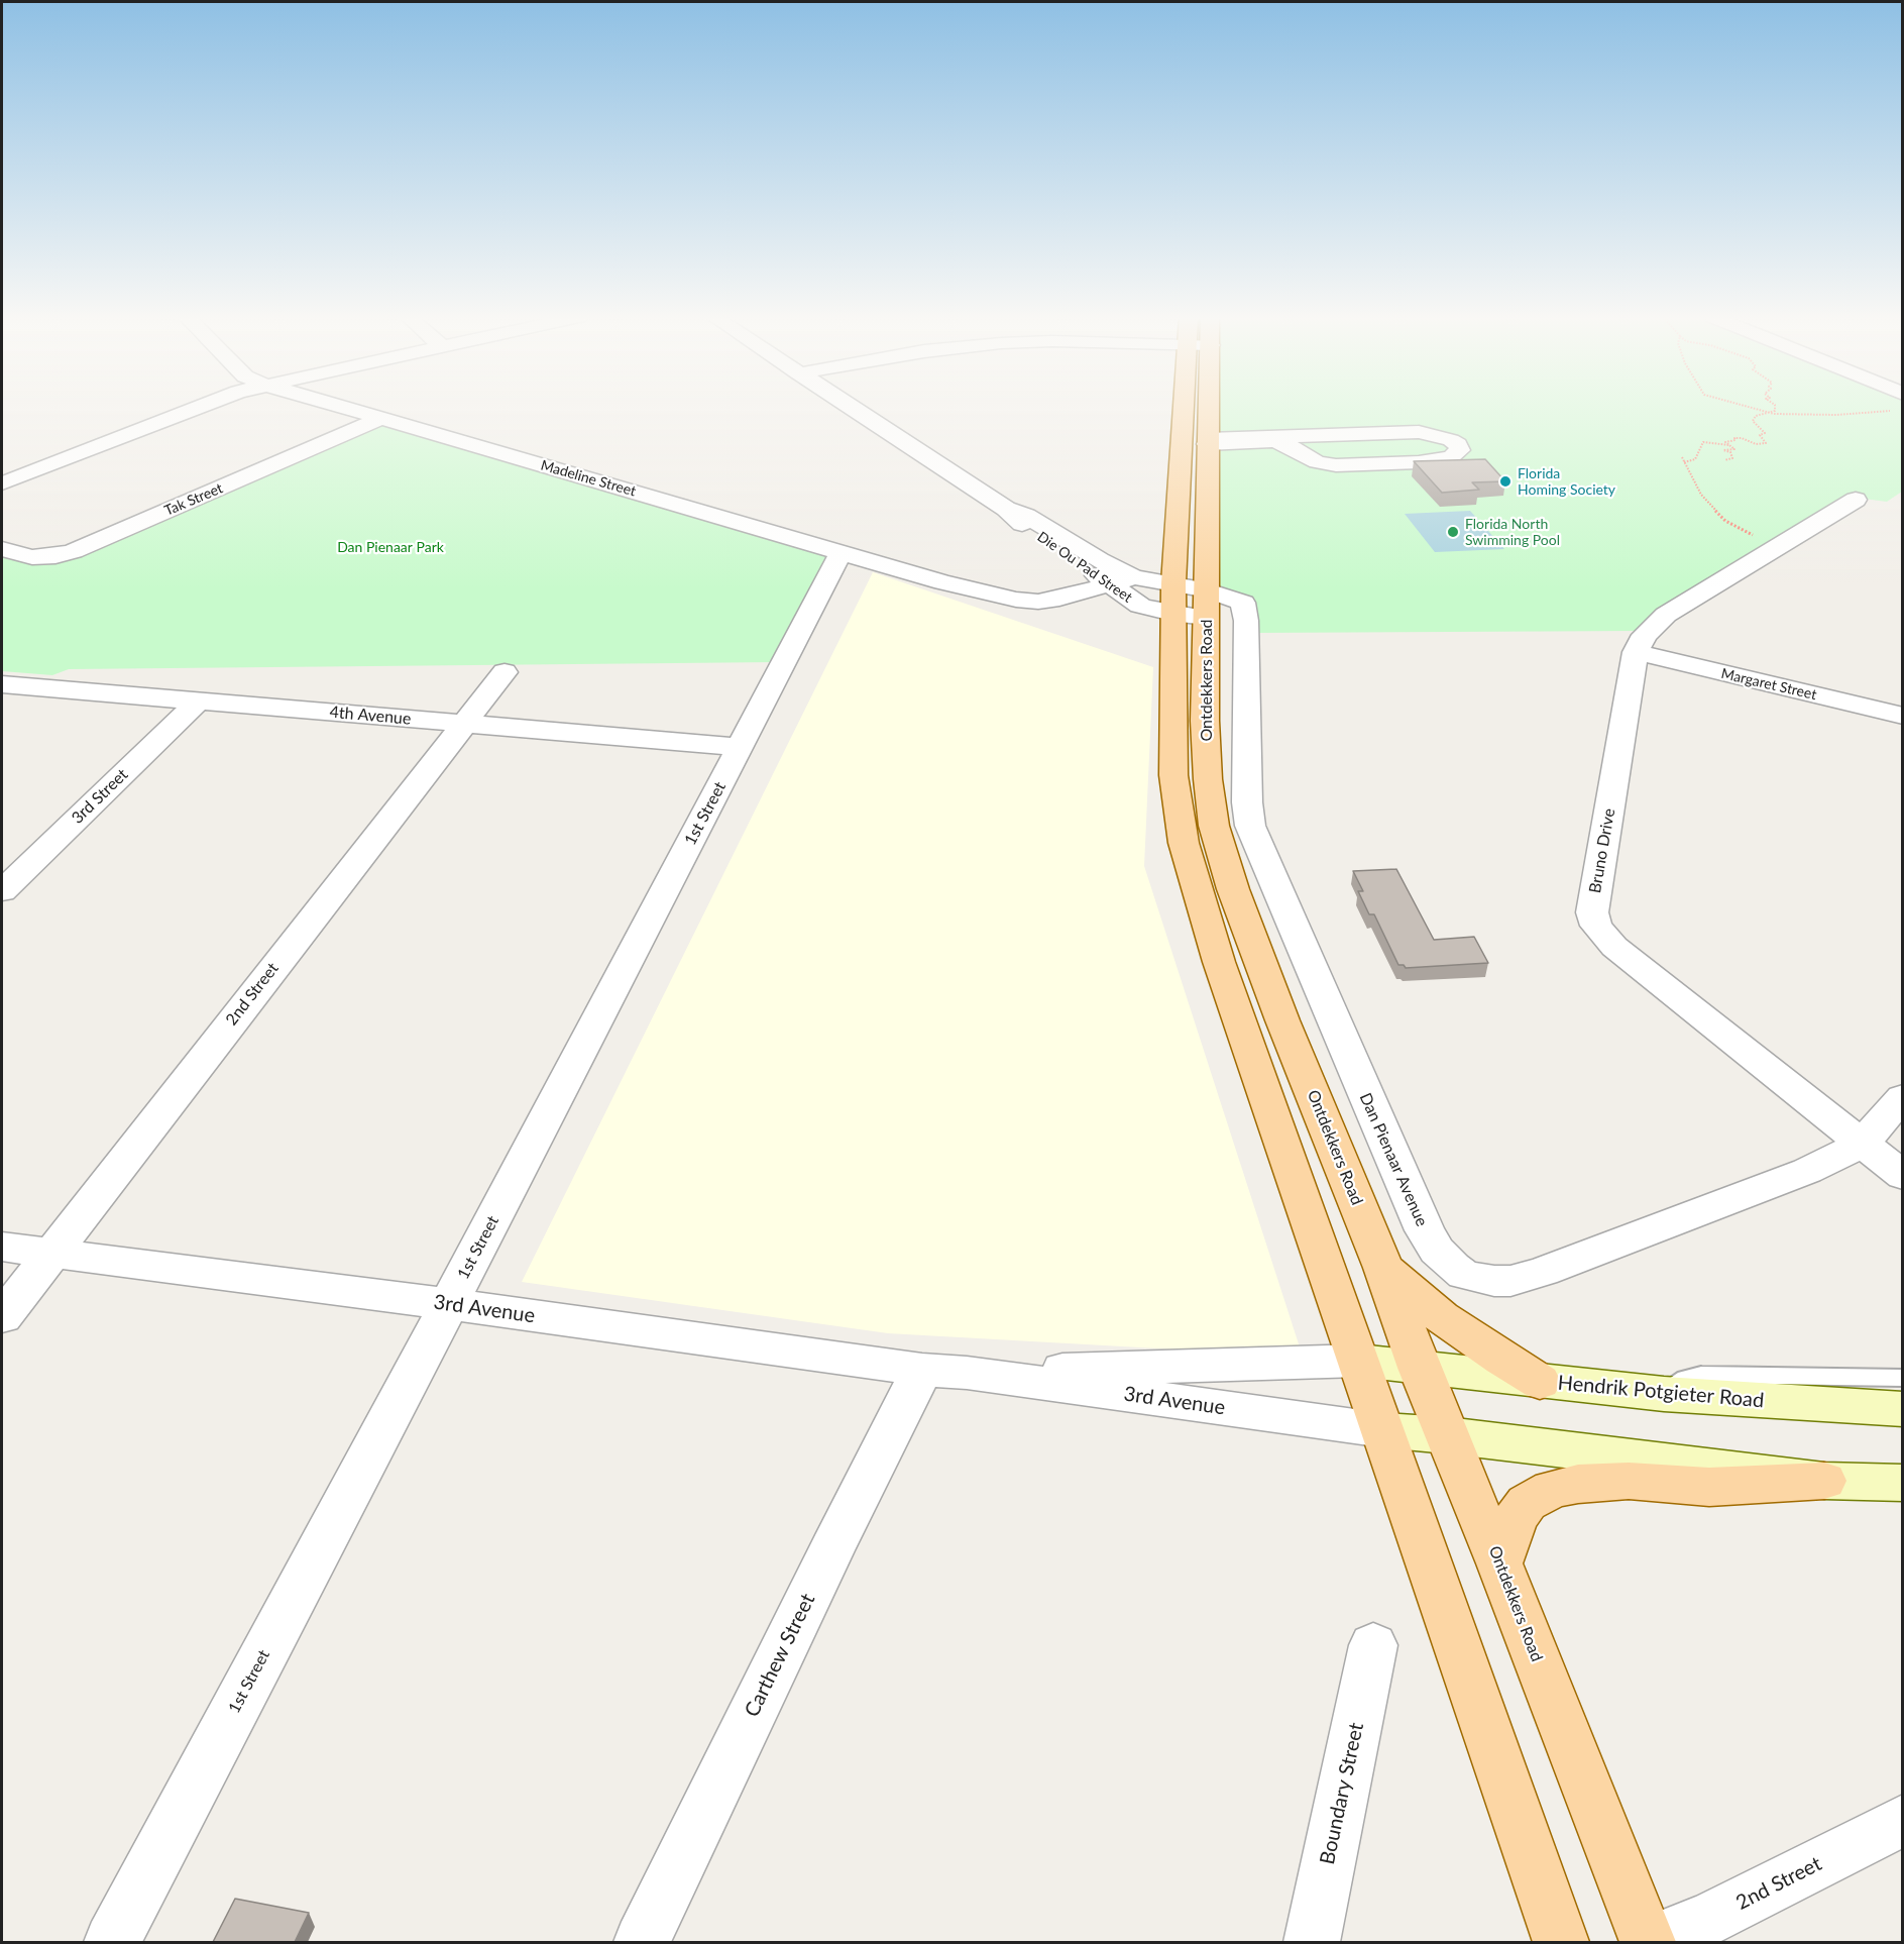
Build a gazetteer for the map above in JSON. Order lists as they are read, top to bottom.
{
  "streets": {
    "main road": ["Ontdekkers Road", "Hendrik Potgieter Road"],
    "street": [
      "Madeline Street",
      "Tak Street",
      "Die Ou Pad Street",
      "Margaret Street",
      "4th Avenue",
      "3rd Street",
      "1st Street",
      "Bruno Drive",
      "2nd Street",
      "Dan Pienaar Avenue",
      "3rd Avenue",
      "Carthew Street",
      "Boundary Street"
    ]
  },
  "crossings": [
    ["Madeline Street", "Tak Street"],
    ["Madeline Street", "Die Ou Pad Street"],
    ["Madeline Street", "1st Street"],
    ["Die Ou Pad Street", "Ontdekkers Road"],
    ["Die Ou Pad Street", "Dan Pienaar Avenue"],
    ["Ontdekkers Road", "Dan Pienaar Avenue"],
    ["Ontdekkers Road", "3rd Avenue"],
    ["Ontdekkers Road", "Hendrik Potgieter Road"],
    ["Margaret Street", "Bruno Drive"],
    ["4th Avenue", "3rd Street"],
    ["4th Avenue", "1st Street"],
    ["4th Avenue", "2nd Street"],
    ["1st Street", "3rd Avenue"],
    ["Bruno Drive", "Dan Pienaar Avenue"],
    ["2nd Street", "3rd Avenue"],
    ["3rd Avenue", "Hendrik Potgieter Road"],
    ["3rd Avenue", "Carthew Street"]
  ],
  "parks": ["Dan Pienaar Park"],
  "places": ["Florida Homing Society", "Florida North Swimming Pool"]
}
